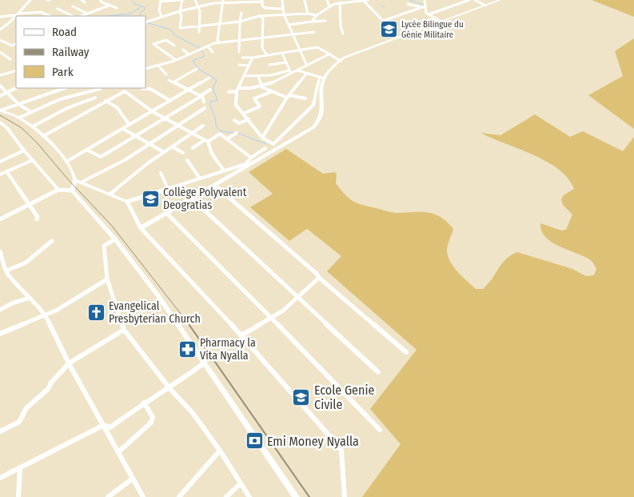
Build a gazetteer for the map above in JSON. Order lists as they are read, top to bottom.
{
  "places": {
    "school or university": ["Lycée Bilingue du Génie Militaire", "Collège Polyvalent Deogratias", "Ecole Genie Civile"],
    "church": ["Evangelical Presbyterian Church"],
    "pharmacy": ["Pharmacy la Vita Nyalla"],
    "bank": ["Emi Money Nyalla"]
  },
  "legend": ["Road", "Railway", "Park"]
}
